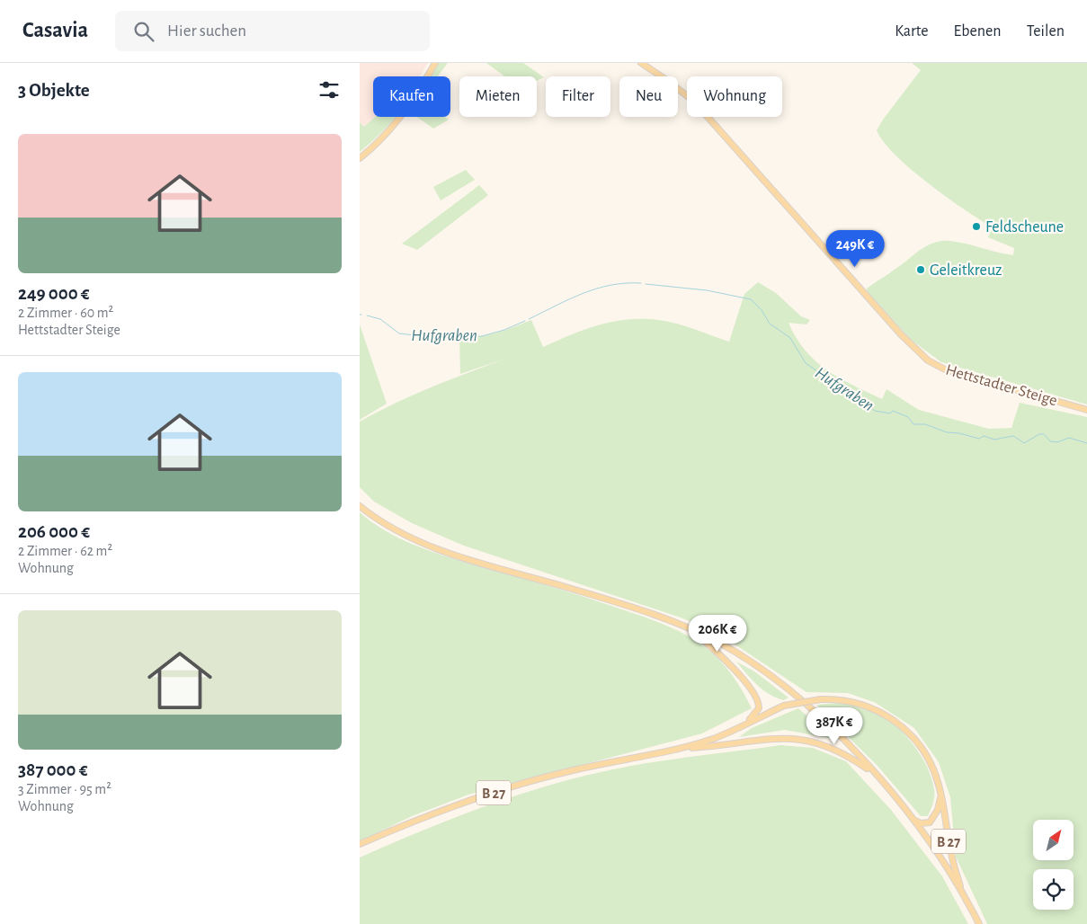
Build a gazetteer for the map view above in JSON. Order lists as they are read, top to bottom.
{
  "streets": {
    "main road": ["Hettstadter Steige", "B 27"]
  },
  "water": ["Hufgraben"],
  "places": ["Feldscheune", "Geleitkreuz"],
  "north": "top right",
  "page": {
    "header": "Casavia",
    "search": "Hier suchen",
    "nav": ["Karte", "Ebenen", "Teilen"],
    "heading": "3 Objekte",
    "chip": [
      "Kaufen",
      "Mieten",
      "Filter",
      "Neu",
      "Wohnung"
    ],
    "list": [
      {
        "name": "249 000 €",
        "note": "2 Zimmer · 60 m² · Hettstadter Steige"
      },
      {
        "name": "206 000 €",
        "note": "2 Zimmer · 62 m² · Wohnung"
      },
      {
        "name": "387 000 €",
        "note": "3 Zimmer · 95 m² · Wohnung"
      }
    ],
    "price": ["249K €", "206K €", "387K €"]
  }
}
